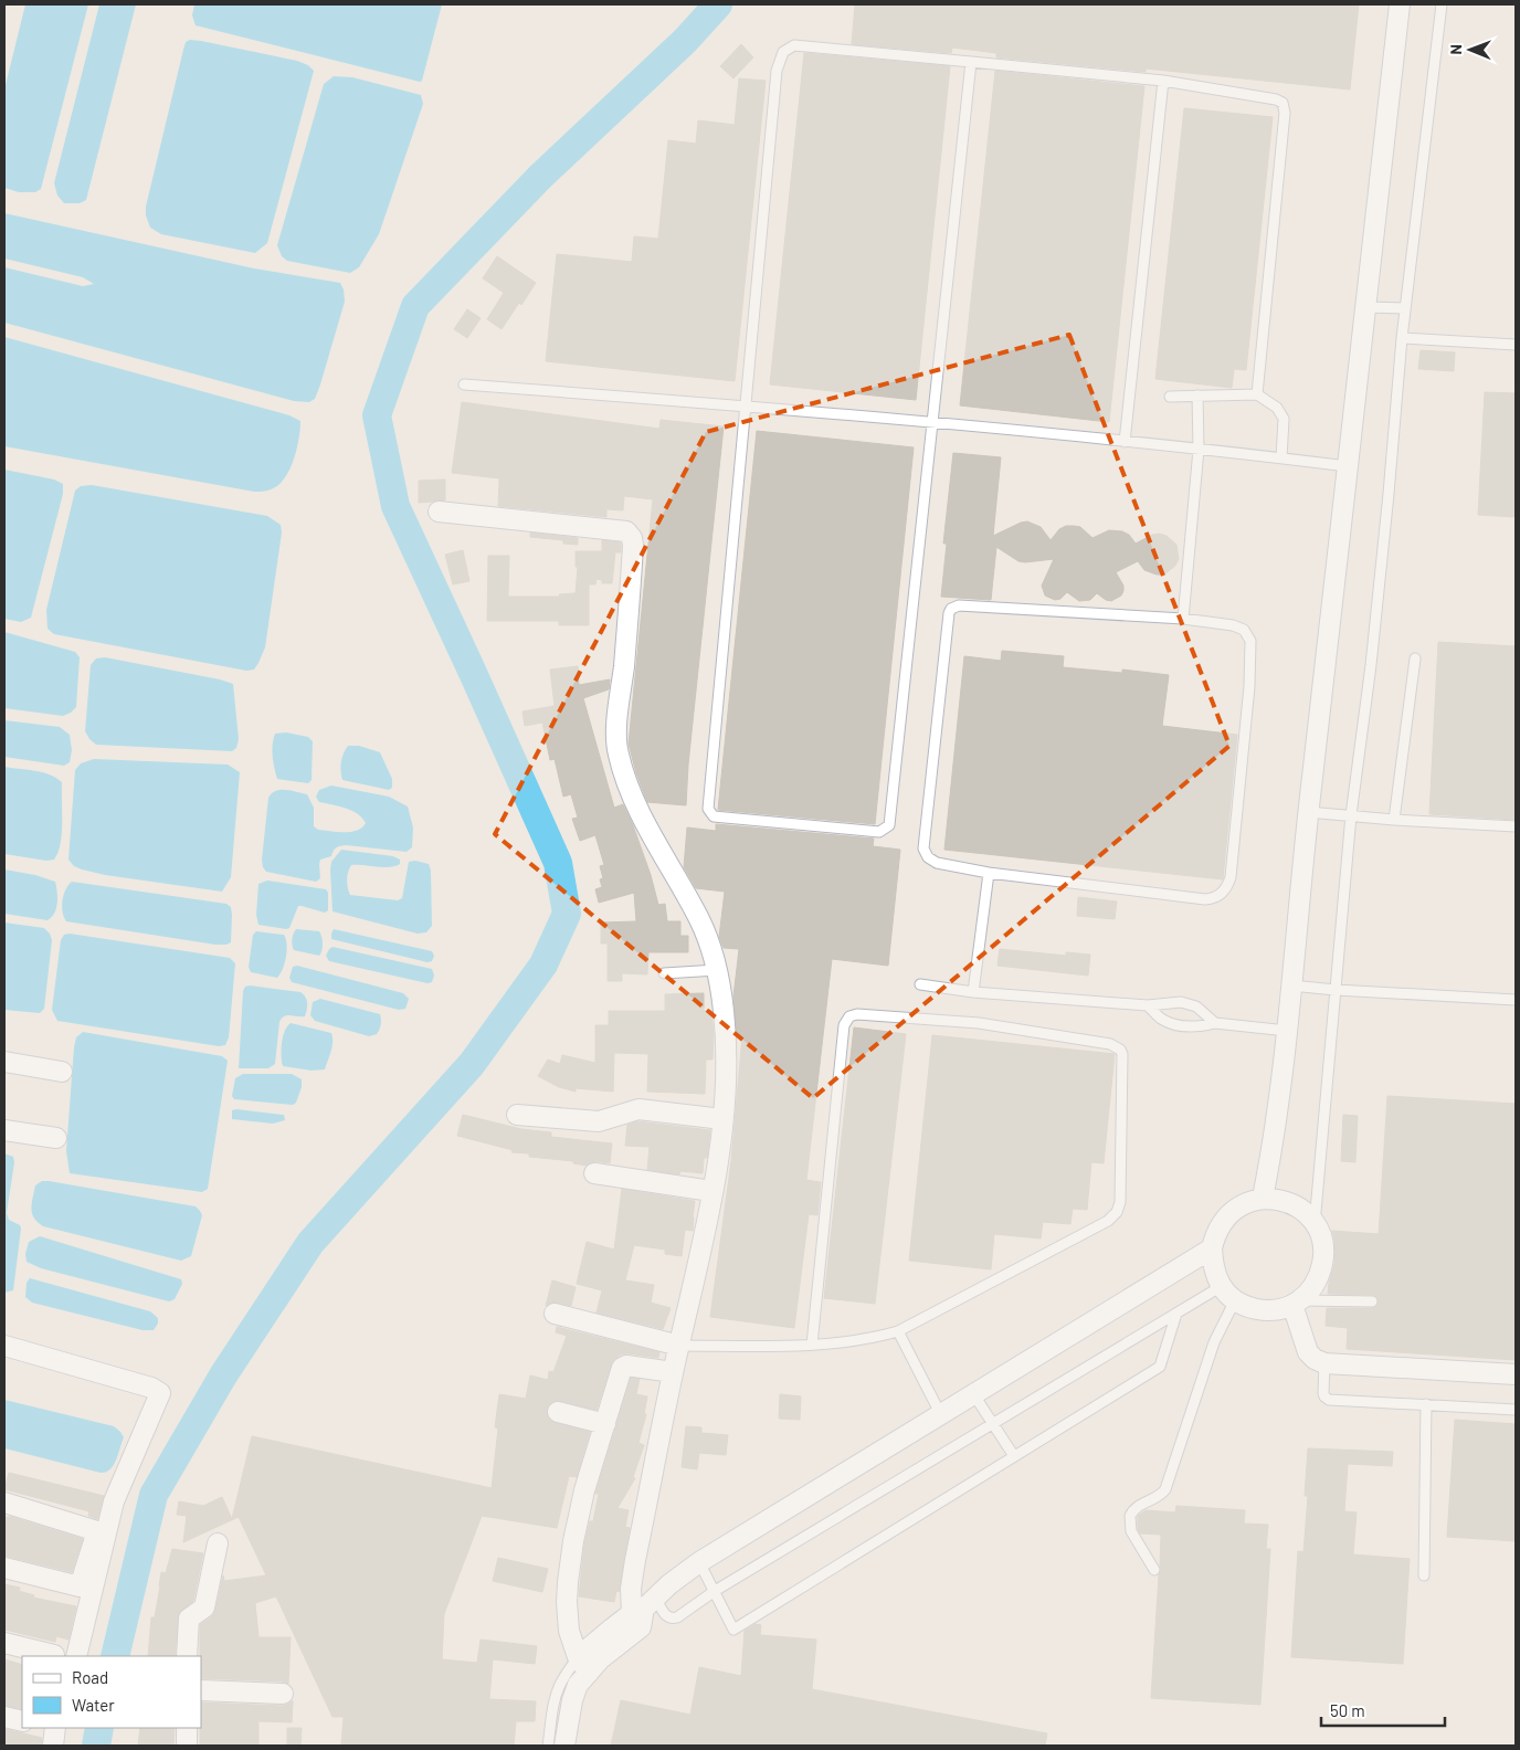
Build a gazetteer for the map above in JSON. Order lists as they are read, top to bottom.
{
  "legend": ["Road", "Water"],
  "scale_bar": "50 m",
  "north": "left"
}
